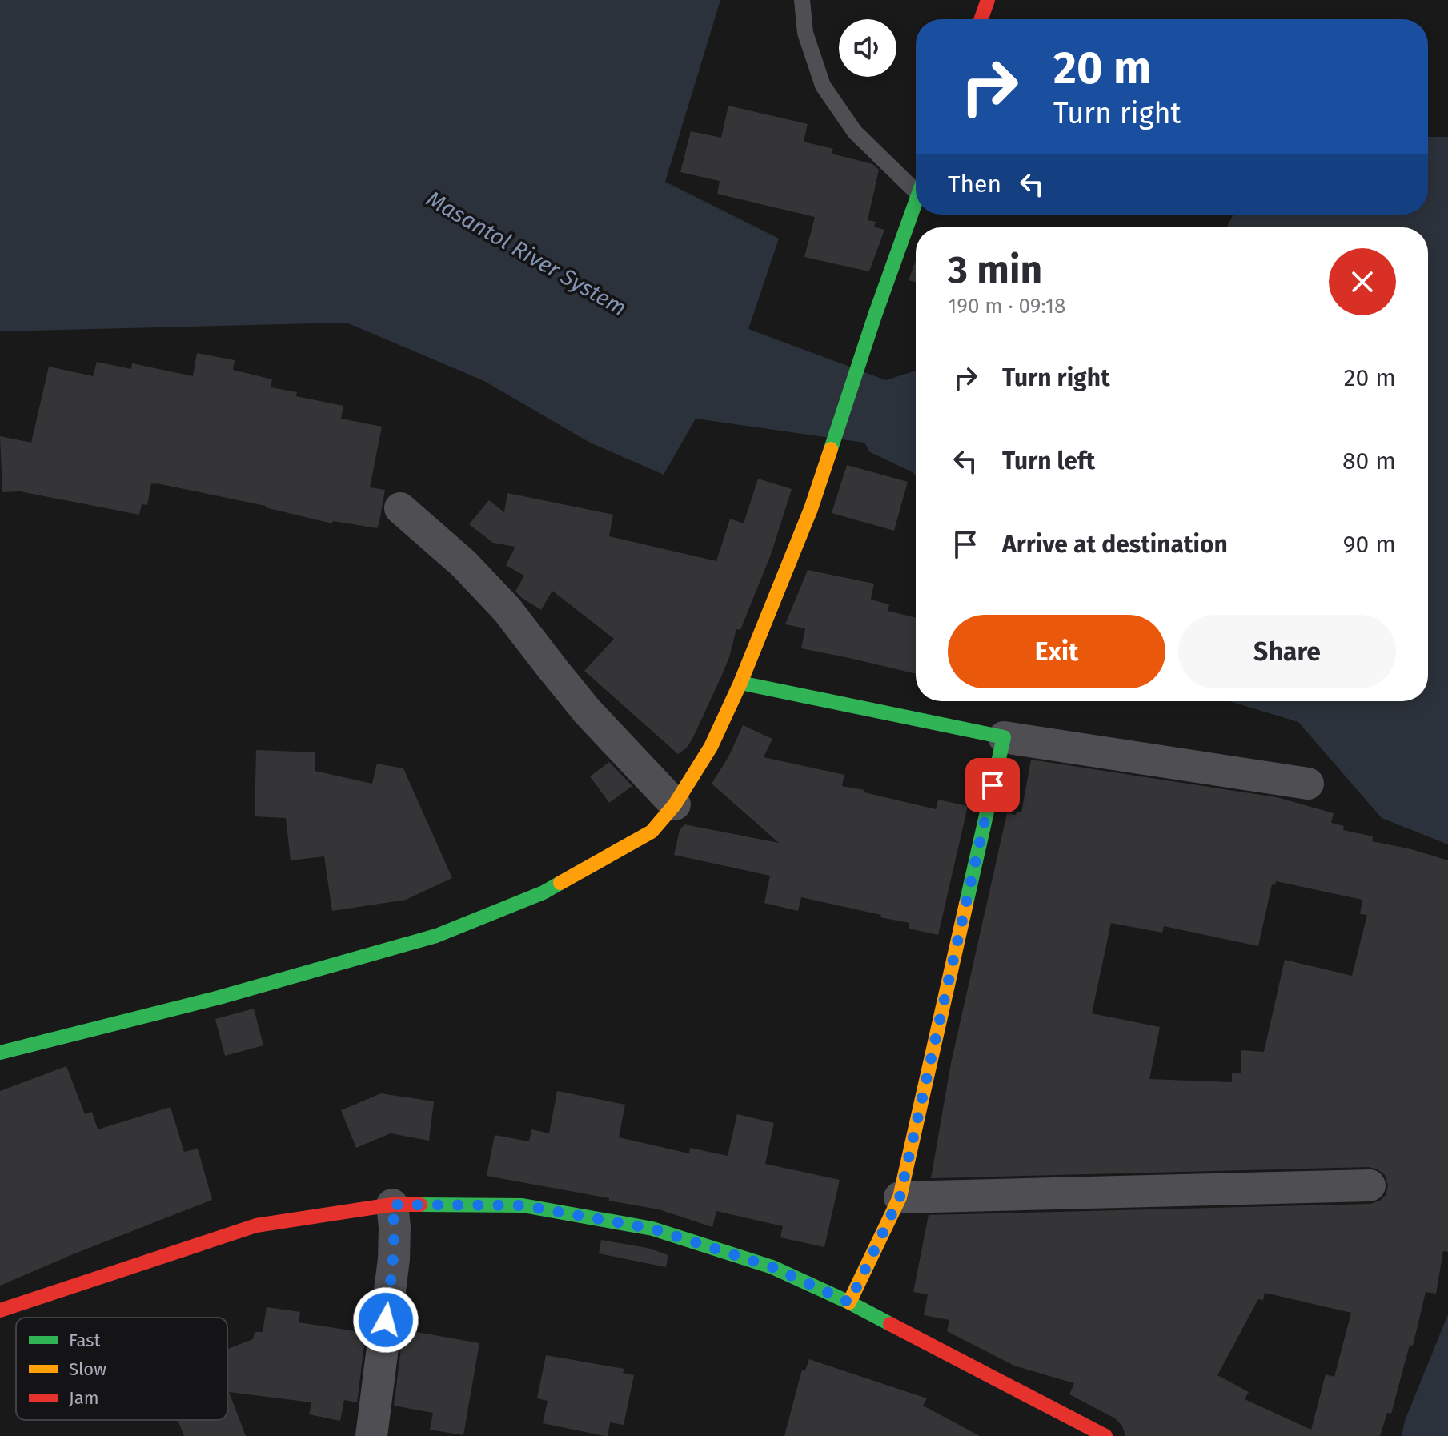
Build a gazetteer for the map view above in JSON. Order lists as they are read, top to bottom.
{
  "water": ["Masantol River System"],
  "legend": ["Fast", "Slow", "Jam"],
  "page": {
    "turn": ["20 m", "Turn right"],
    "then": "Then",
    "heading": ["3 min", "190 m · 09:18"],
    "list": [
      {
        "name": "Turn right",
        "value": "20 m"
      },
      {
        "name": "Turn left",
        "value": "80 m"
      },
      {
        "name": "Arrive at destination",
        "value": "90 m"
      }
    ],
    "buttons": ["Exit", "Share"]
  }
}
